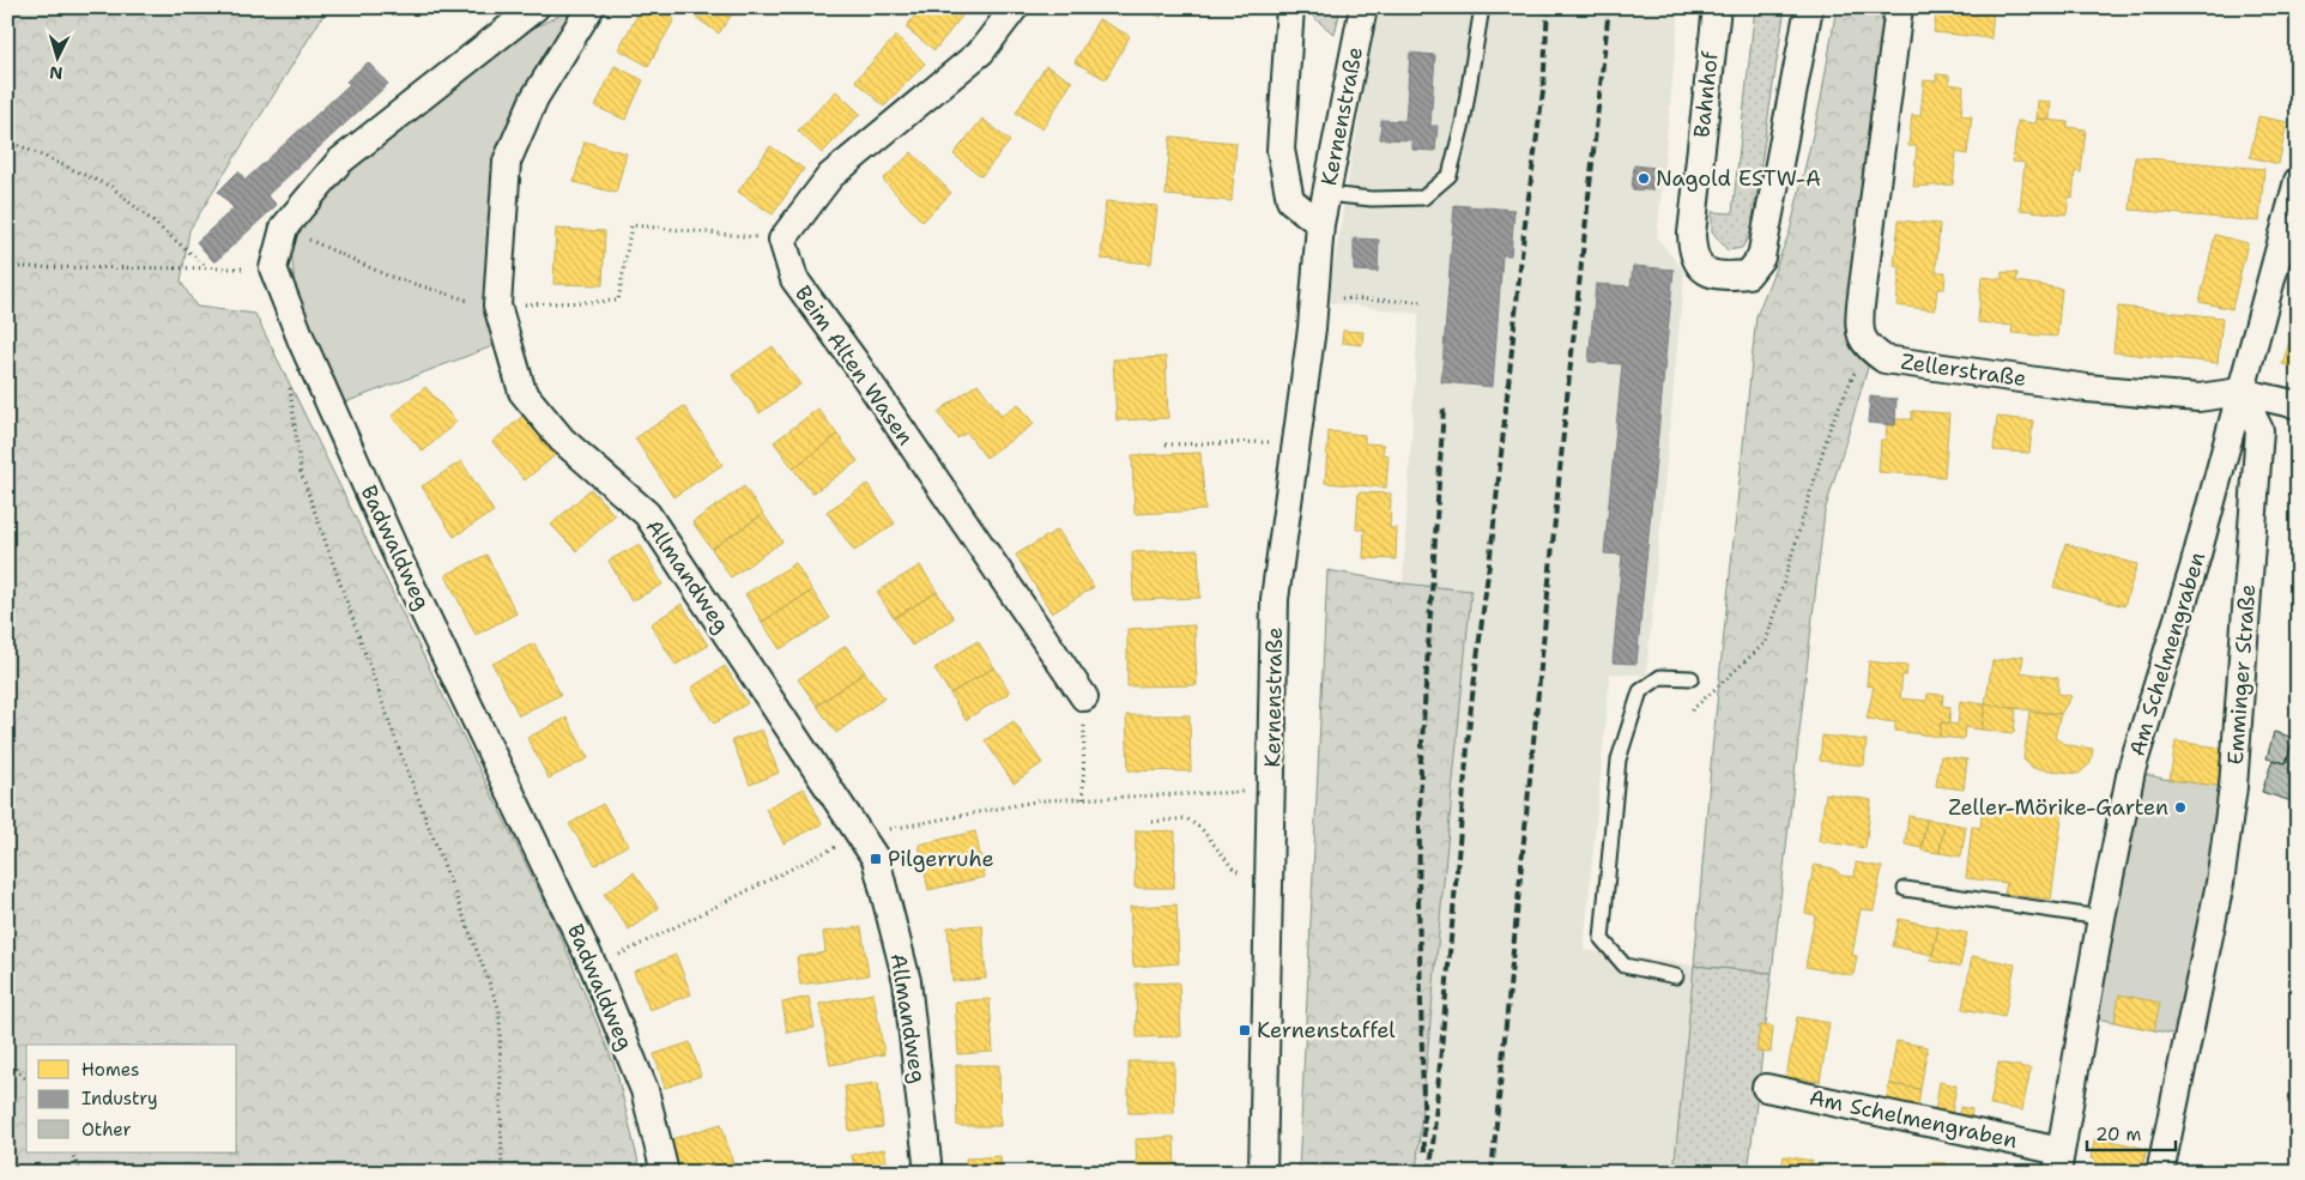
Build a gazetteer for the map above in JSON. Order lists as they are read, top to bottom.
{
  "streets": {
    "street": [
      "Bahnhof",
      "Kernenstraße",
      "Beim Alten Wasen",
      "Zellerstraße",
      "Badwaldweg",
      "Allmandweg",
      "Am Schelmengraben",
      "Emminger Straße"
    ]
  },
  "crossings": [
    ["Zellerstraße", "Am Schelmengraben"],
    ["Zellerstraße", "Emminger Straße"],
    ["Am Schelmengraben", "Emminger Straße"]
  ],
  "places": {
    "other": ["Nagold ESTW-A", "Zeller-Mörike-Garten"],
    "transit": ["Pilgerruhe", "Kernenstaffel"]
  },
  "legend": ["Homes", "Industry", "Other"],
  "scale_bar": "20 m",
  "north": "bottom"
}
